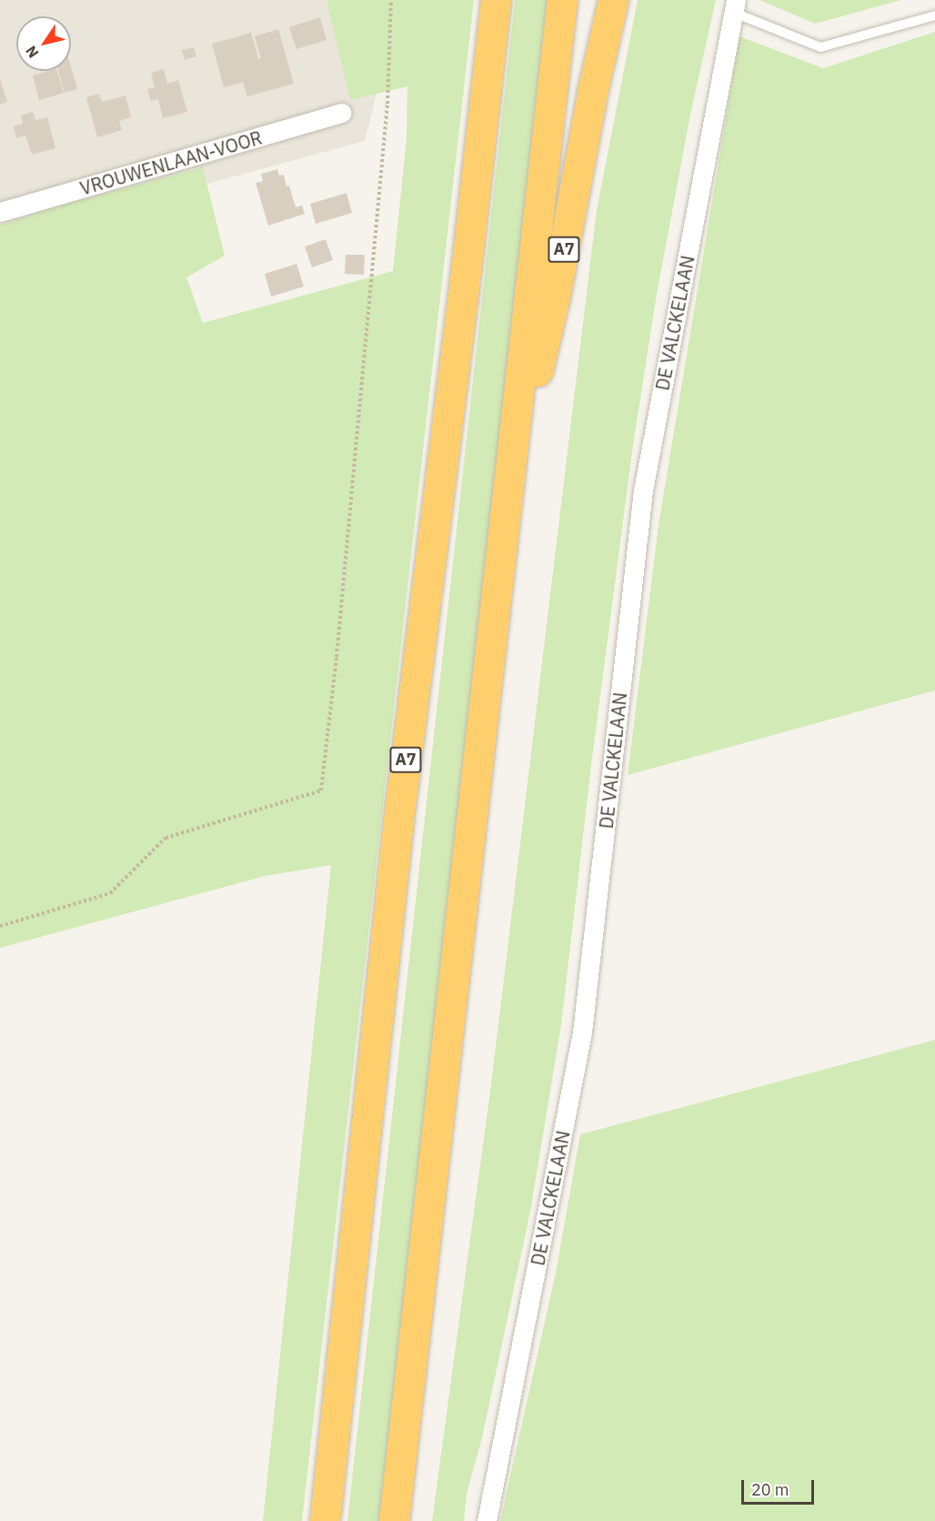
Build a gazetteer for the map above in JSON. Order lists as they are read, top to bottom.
{
  "streets": {
    "highway": ["A7"],
    "street": ["VROUWENLAAN-VOOR", "DE VALCKELAAN"]
  },
  "scale_bar": "20 m",
  "north": "bottom left"
}
